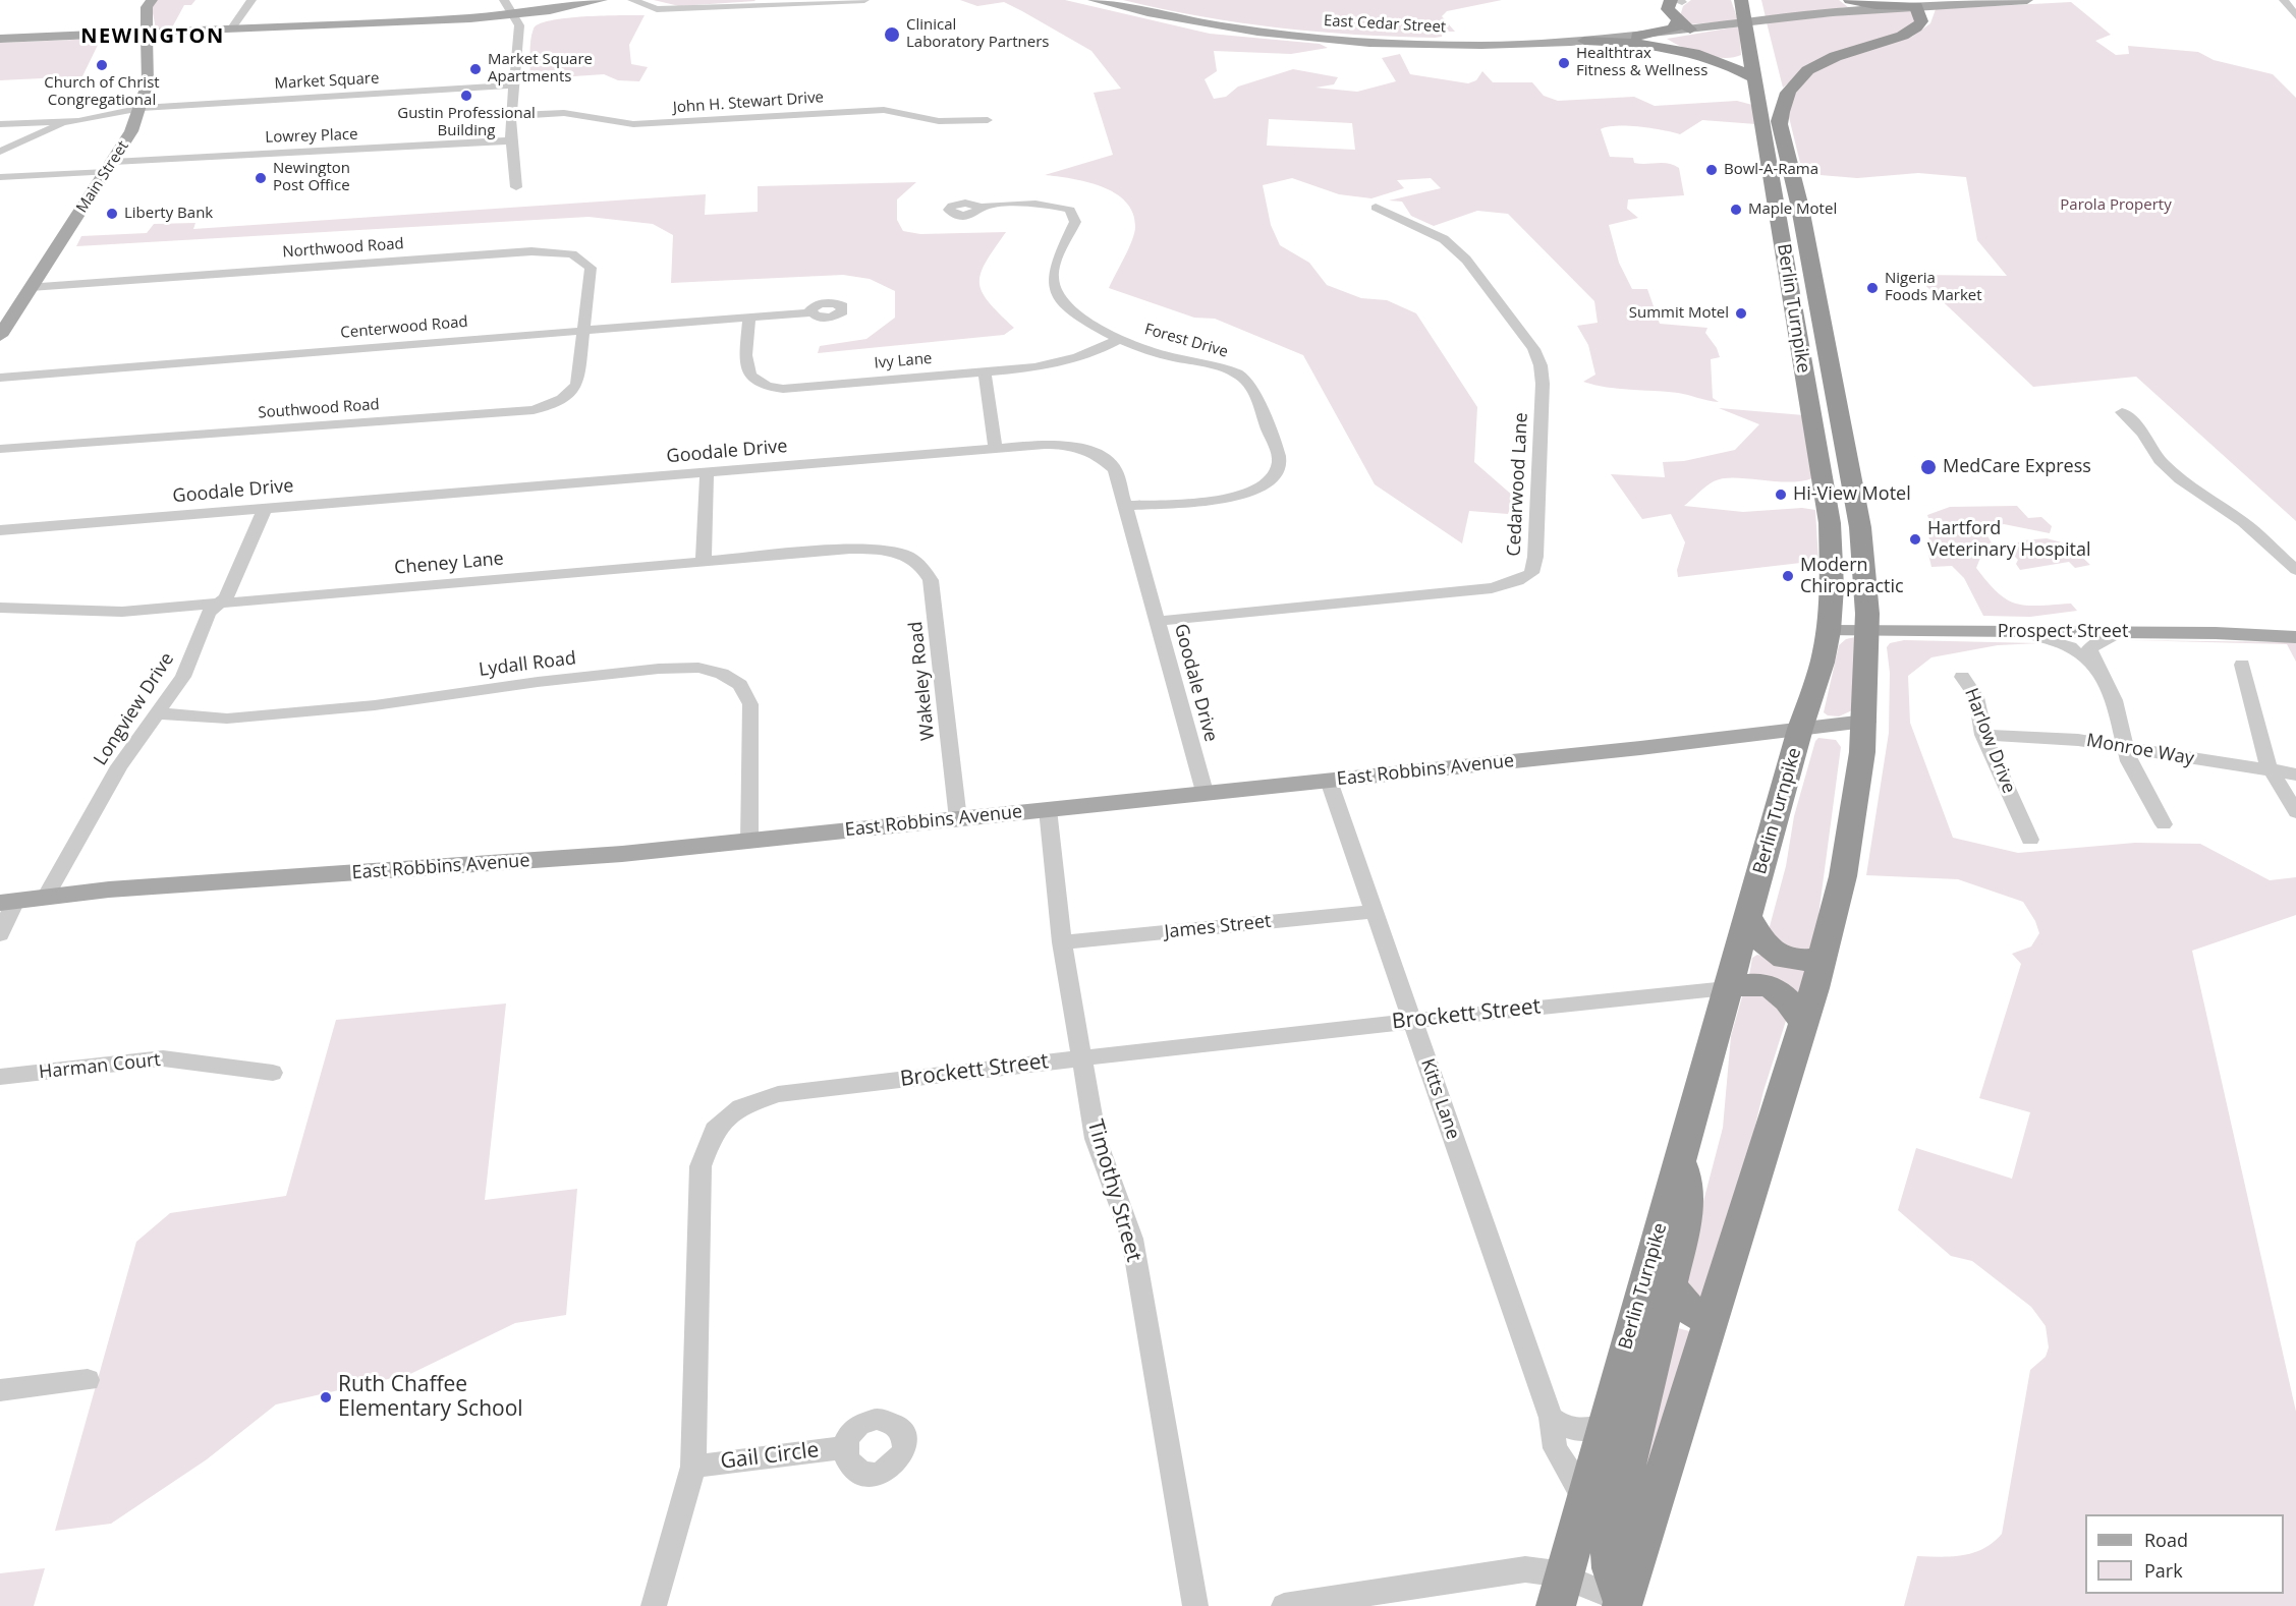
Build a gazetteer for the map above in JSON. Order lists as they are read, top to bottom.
{
  "streets": {
    "highway": ["Berlin Turnpike"],
    "main road": [
      "East Cedar Street",
      "Main Street",
      "Prospect Street",
      "East Robbins Avenue"
    ],
    "street": [
      "Market Square",
      "John H. Stewart Drive",
      "Lowrey Place",
      "Northwood Road",
      "Centerwood Road",
      "Forest Drive",
      "Ivy Lane",
      "Southwood Road",
      "Goodale Drive",
      "Cedarwood Lane",
      "Cheney Lane",
      "Lydall Road",
      "Wakeley Road",
      "Longview Drive",
      "Harlow Drive",
      "Monroe Way",
      "James Street",
      "Brockett Street",
      "Harman Court",
      "Kitts Lane",
      "Timothy Street",
      "Gail Circle"
    ]
  },
  "crossings": [
    ["Market Square", "Main Street"],
    ["Lowrey Place", "Main Street"],
    ["Main Street", "Northwood Road"],
    ["Northwood Road", "Centerwood Road"],
    ["Northwood Road", "Southwood Road"],
    ["Berlin Turnpike", "Prospect Street"],
    ["Berlin Turnpike", "East Robbins Avenue"],
    ["Berlin Turnpike", "Brockett Street"],
    ["Berlin Turnpike", "Kitts Lane"],
    ["Centerwood Road", "Ivy Lane"],
    ["Centerwood Road", "Southwood Road"],
    ["Forest Drive", "Ivy Lane"],
    ["Forest Drive", "Goodale Drive"],
    ["Goodale Drive", "Cedarwood Lane"],
    ["Goodale Drive", "Longview Drive"],
    ["Goodale Drive", "East Robbins Avenue"],
    ["Cheney Lane", "Wakeley Road"],
    ["Cheney Lane", "Longview Drive"],
    ["Lydall Road", "Longview Drive"],
    ["Lydall Road", "East Robbins Avenue"],
    ["Wakeley Road", "East Robbins Avenue"],
    ["Longview Drive", "East Robbins Avenue"],
    ["Harlow Drive", "Monroe Way"],
    ["East Robbins Avenue", "Kitts Lane"],
    ["East Robbins Avenue", "Timothy Street"],
    ["James Street", "Kitts Lane"],
    ["James Street", "Timothy Street"],
    ["Brockett Street", "Kitts Lane"],
    ["Brockett Street", "Timothy Street"],
    ["Brockett Street", "Gail Circle"]
  ],
  "districts": ["NEWINGTON"],
  "parks": ["Parola Property"],
  "places": [
    "Clinical Laboratory Partners",
    "Healthtrax Fitness & Wellness",
    "Church of Christ Congregational",
    "Market Square Apartments",
    "Gustin Professional Building",
    "Bowl-A-Rama",
    "Newington Post Office",
    "Maple Motel",
    "Liberty Bank",
    "Nigeria Foods Market",
    "Summit Motel",
    "MedCare Express",
    "Hi-View Motel",
    "Hartford Veterinary Hospital",
    "Modern Chiropractic",
    "Ruth Chaffee Elementary School"
  ],
  "legend": ["Road", "Park"]
}
